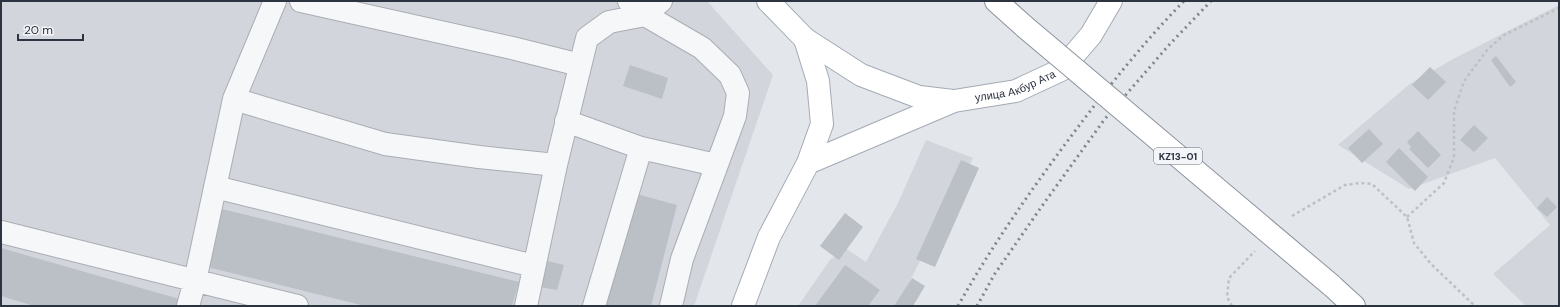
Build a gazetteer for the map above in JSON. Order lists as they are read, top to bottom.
{
  "streets": {
    "main road": ["улица Акбур Ата", "KZ13-01"]
  },
  "scale_bar": "20 m"
}
